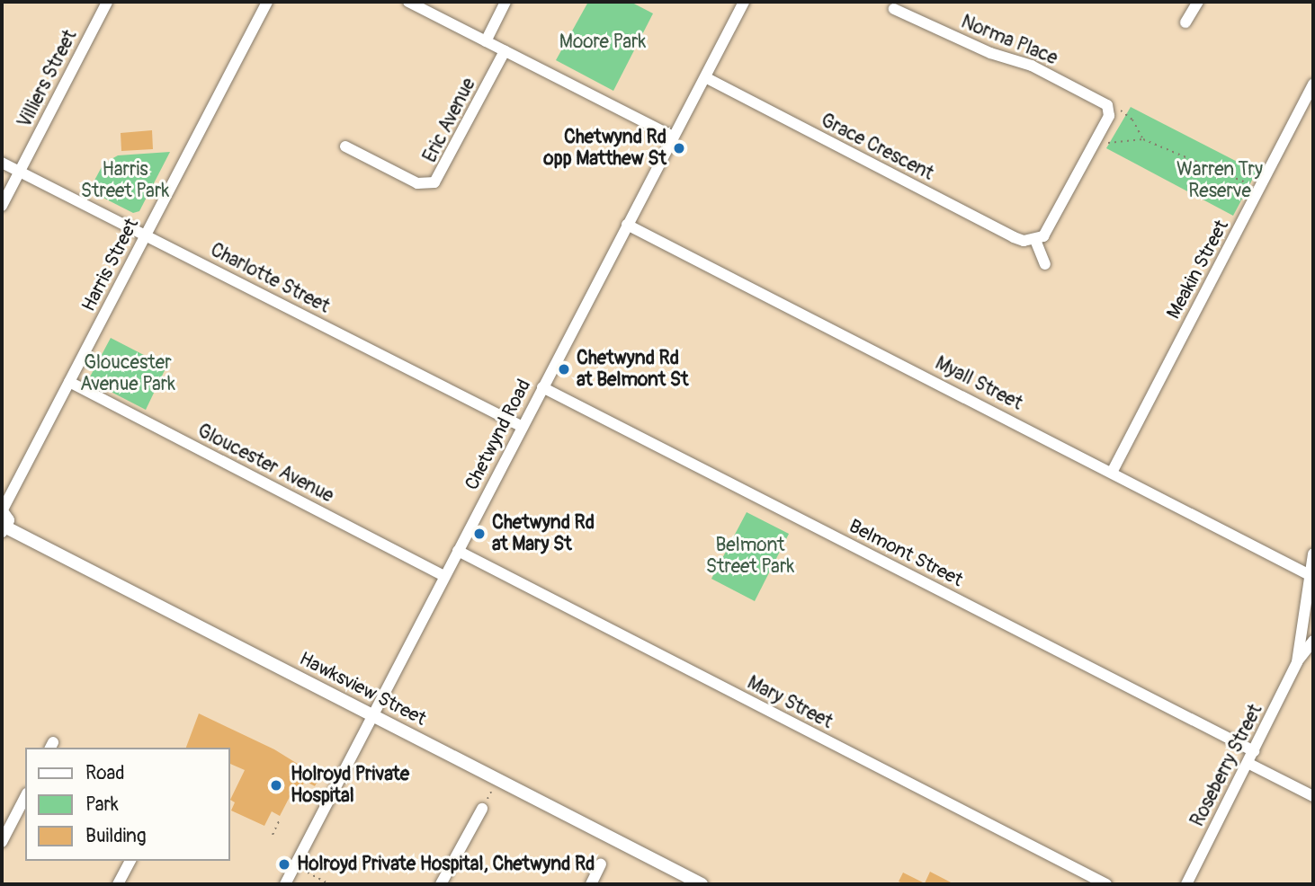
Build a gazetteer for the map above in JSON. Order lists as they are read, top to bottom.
{
  "streets": {
    "main road": ["Hawksview Street"],
    "street": [
      "Norma Place",
      "Villiers Street",
      "Eric Avenue",
      "Grace Crescent",
      "Harris Street",
      "Meakin Street",
      "Charlotte Street",
      "Myall Street",
      "Chetwynd Road",
      "Gloucester Avenue",
      "Belmont Street",
      "Mary Street",
      "Roseberry Street"
    ]
  },
  "crossings": [
    ["Villiers Street", "Charlotte Street"],
    ["Grace Crescent", "Chetwynd Road"],
    ["Harris Street", "Charlotte Street"],
    ["Harris Street", "Gloucester Avenue"],
    ["Meakin Street", "Myall Street"],
    ["Charlotte Street", "Chetwynd Road"],
    ["Myall Street", "Chetwynd Road"],
    ["Myall Street", "Roseberry Street"],
    ["Chetwynd Road", "Gloucester Avenue"],
    ["Chetwynd Road", "Belmont Street"],
    ["Chetwynd Road", "Hawksview Street"],
    ["Chetwynd Road", "Mary Street"],
    ["Belmont Street", "Roseberry Street"]
  ],
  "parks": [
    "Moore Park",
    "Harris Street Park",
    "Warren Try Reserve",
    "Gloucester Avenue Park",
    "Belmont Street Park"
  ],
  "places": [
    "Chetwynd Rd opp Matthew St",
    "Chetwynd Rd at Belmont St",
    "Chetwynd Rd at Mary St",
    "Holroyd Private Hospital",
    "Holroyd Private Hospital, Chetwynd Rd"
  ],
  "legend": ["Road", "Park", "Building"]
}
